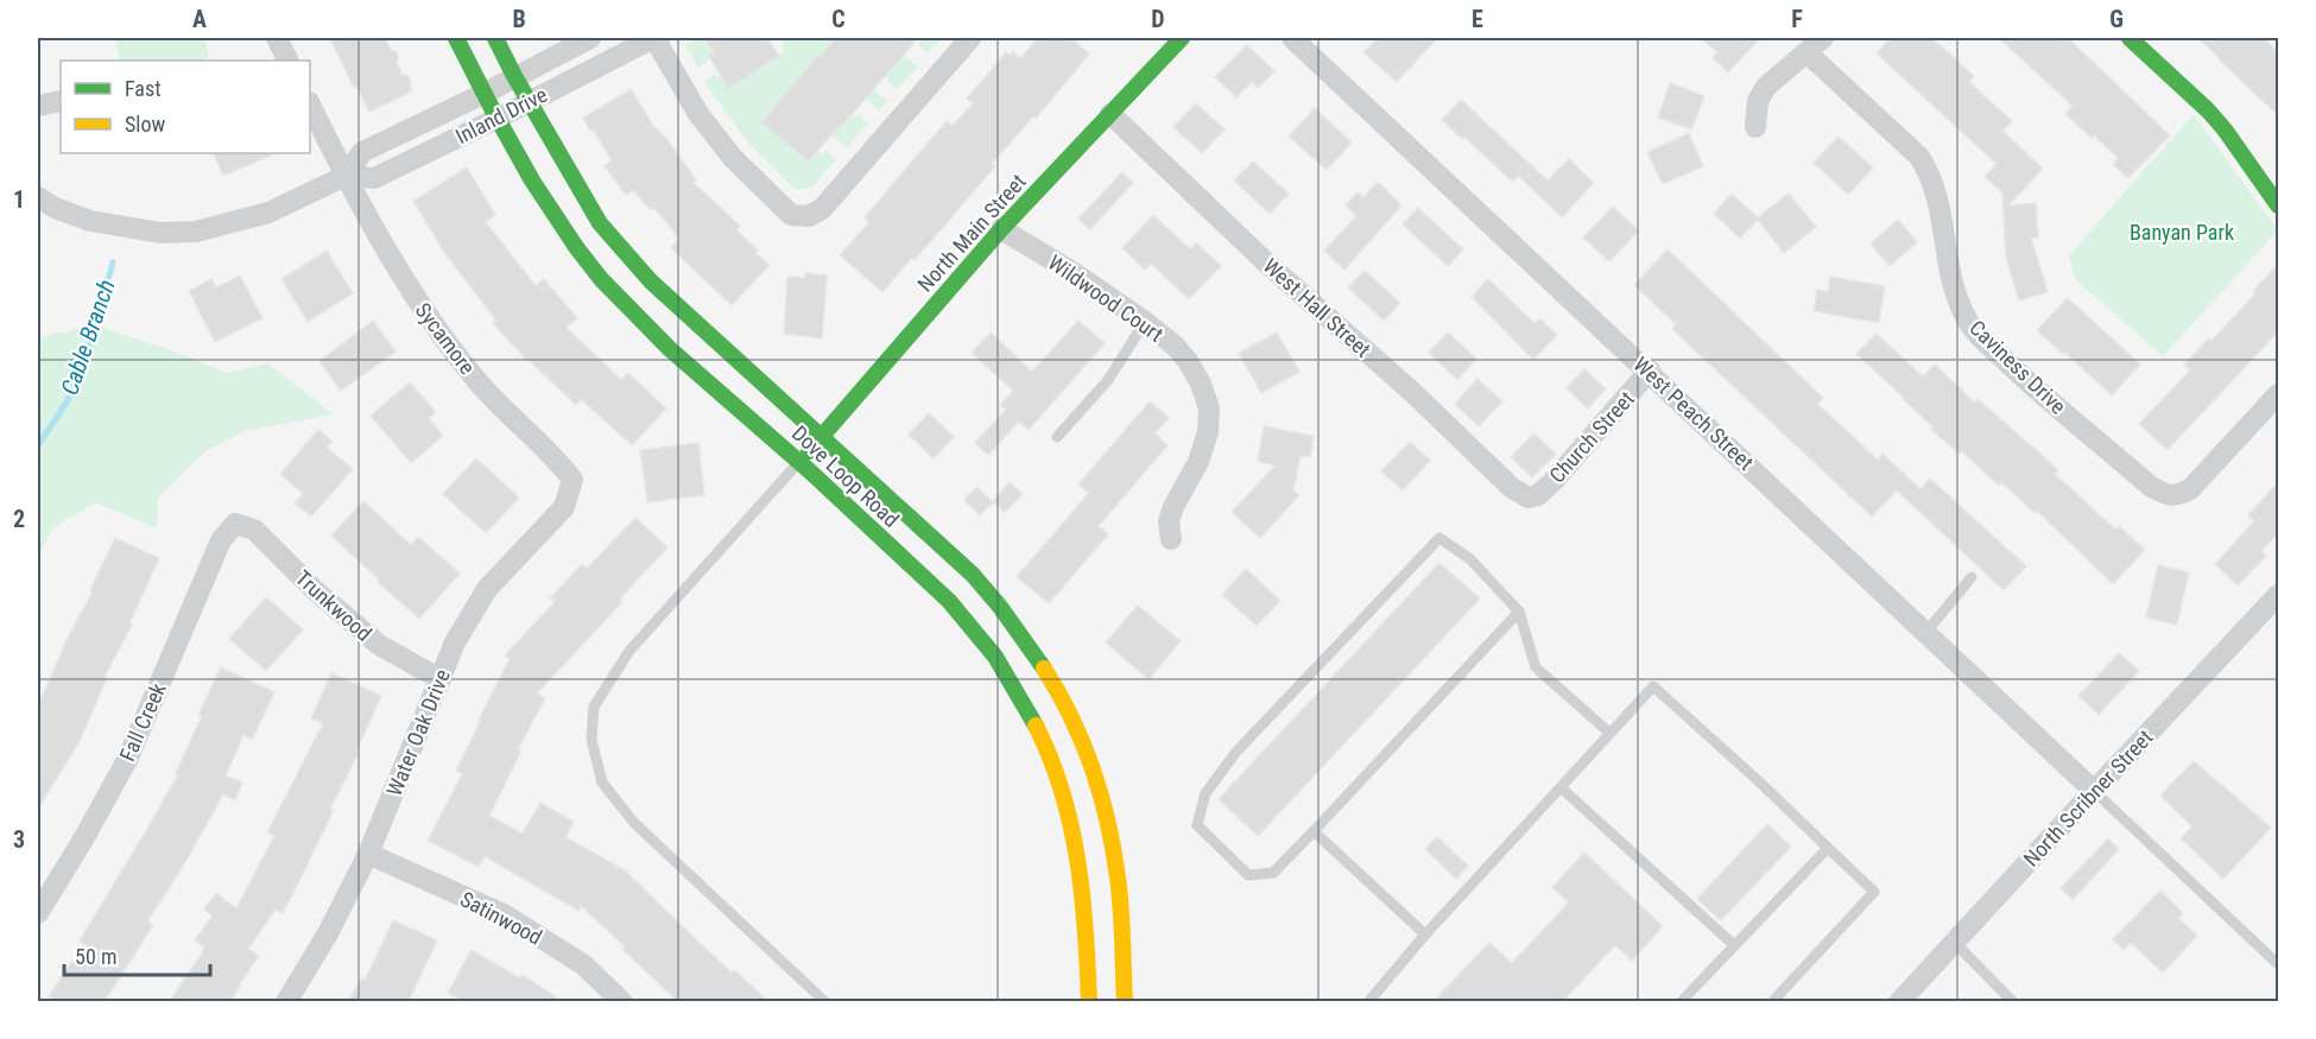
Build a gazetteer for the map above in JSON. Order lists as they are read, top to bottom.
{
  "streets": {
    "main road": ["North Main Street", "Dove Loop Road"],
    "street": [
      "Inland Drive",
      "Wildwood Court",
      "West Hall Street",
      "Sycamore",
      "Caviness Drive",
      "West Peach Street",
      "Church Street",
      "Trunkwood",
      "Fall Creek",
      "Water Oak Drive",
      "North Scribner Street",
      "Satinwood"
    ]
  },
  "crossings": [
    ["Inland Drive", "Sycamore"],
    ["Inland Drive", "Dove Loop Road"],
    ["North Main Street", "Wildwood Court"],
    ["North Main Street", "West Hall Street"],
    ["North Main Street", "Dove Loop Road"],
    ["West Hall Street", "Church Street"],
    ["Sycamore", "Water Oak Drive"],
    ["West Peach Street", "Church Street"],
    ["West Peach Street", "North Scribner Street"],
    ["Trunkwood", "Fall Creek"],
    ["Trunkwood", "Water Oak Drive"],
    ["Water Oak Drive", "Satinwood"]
  ],
  "water": ["Cable Branch"],
  "parks": ["Banyan Park"],
  "legend": ["Fast", "Slow"],
  "scale_bar": "50 m",
  "grid": {
    "columns": [
      "A",
      "B",
      "C",
      "D",
      "E",
      "F",
      "G"
    ],
    "rows": ["1", "2", "3"]
  }
}
